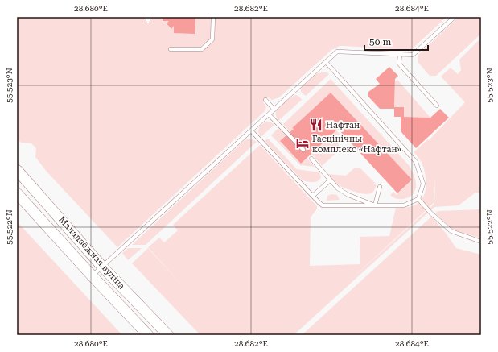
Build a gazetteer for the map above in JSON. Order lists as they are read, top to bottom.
{
  "streets": {
    "main road": ["Маладзёжная вуліца"]
  },
  "places": {
    "restaurant": ["Нафтан"],
    "hotel": ["Гасцінічны комплекс «Нафтан»"]
  },
  "scale_bar": "50 m",
  "coordinates": [
    "28.680°E",
    "28.682°E",
    "28.684°E",
    "55.523°N",
    "55.522°N"
  ]
}
